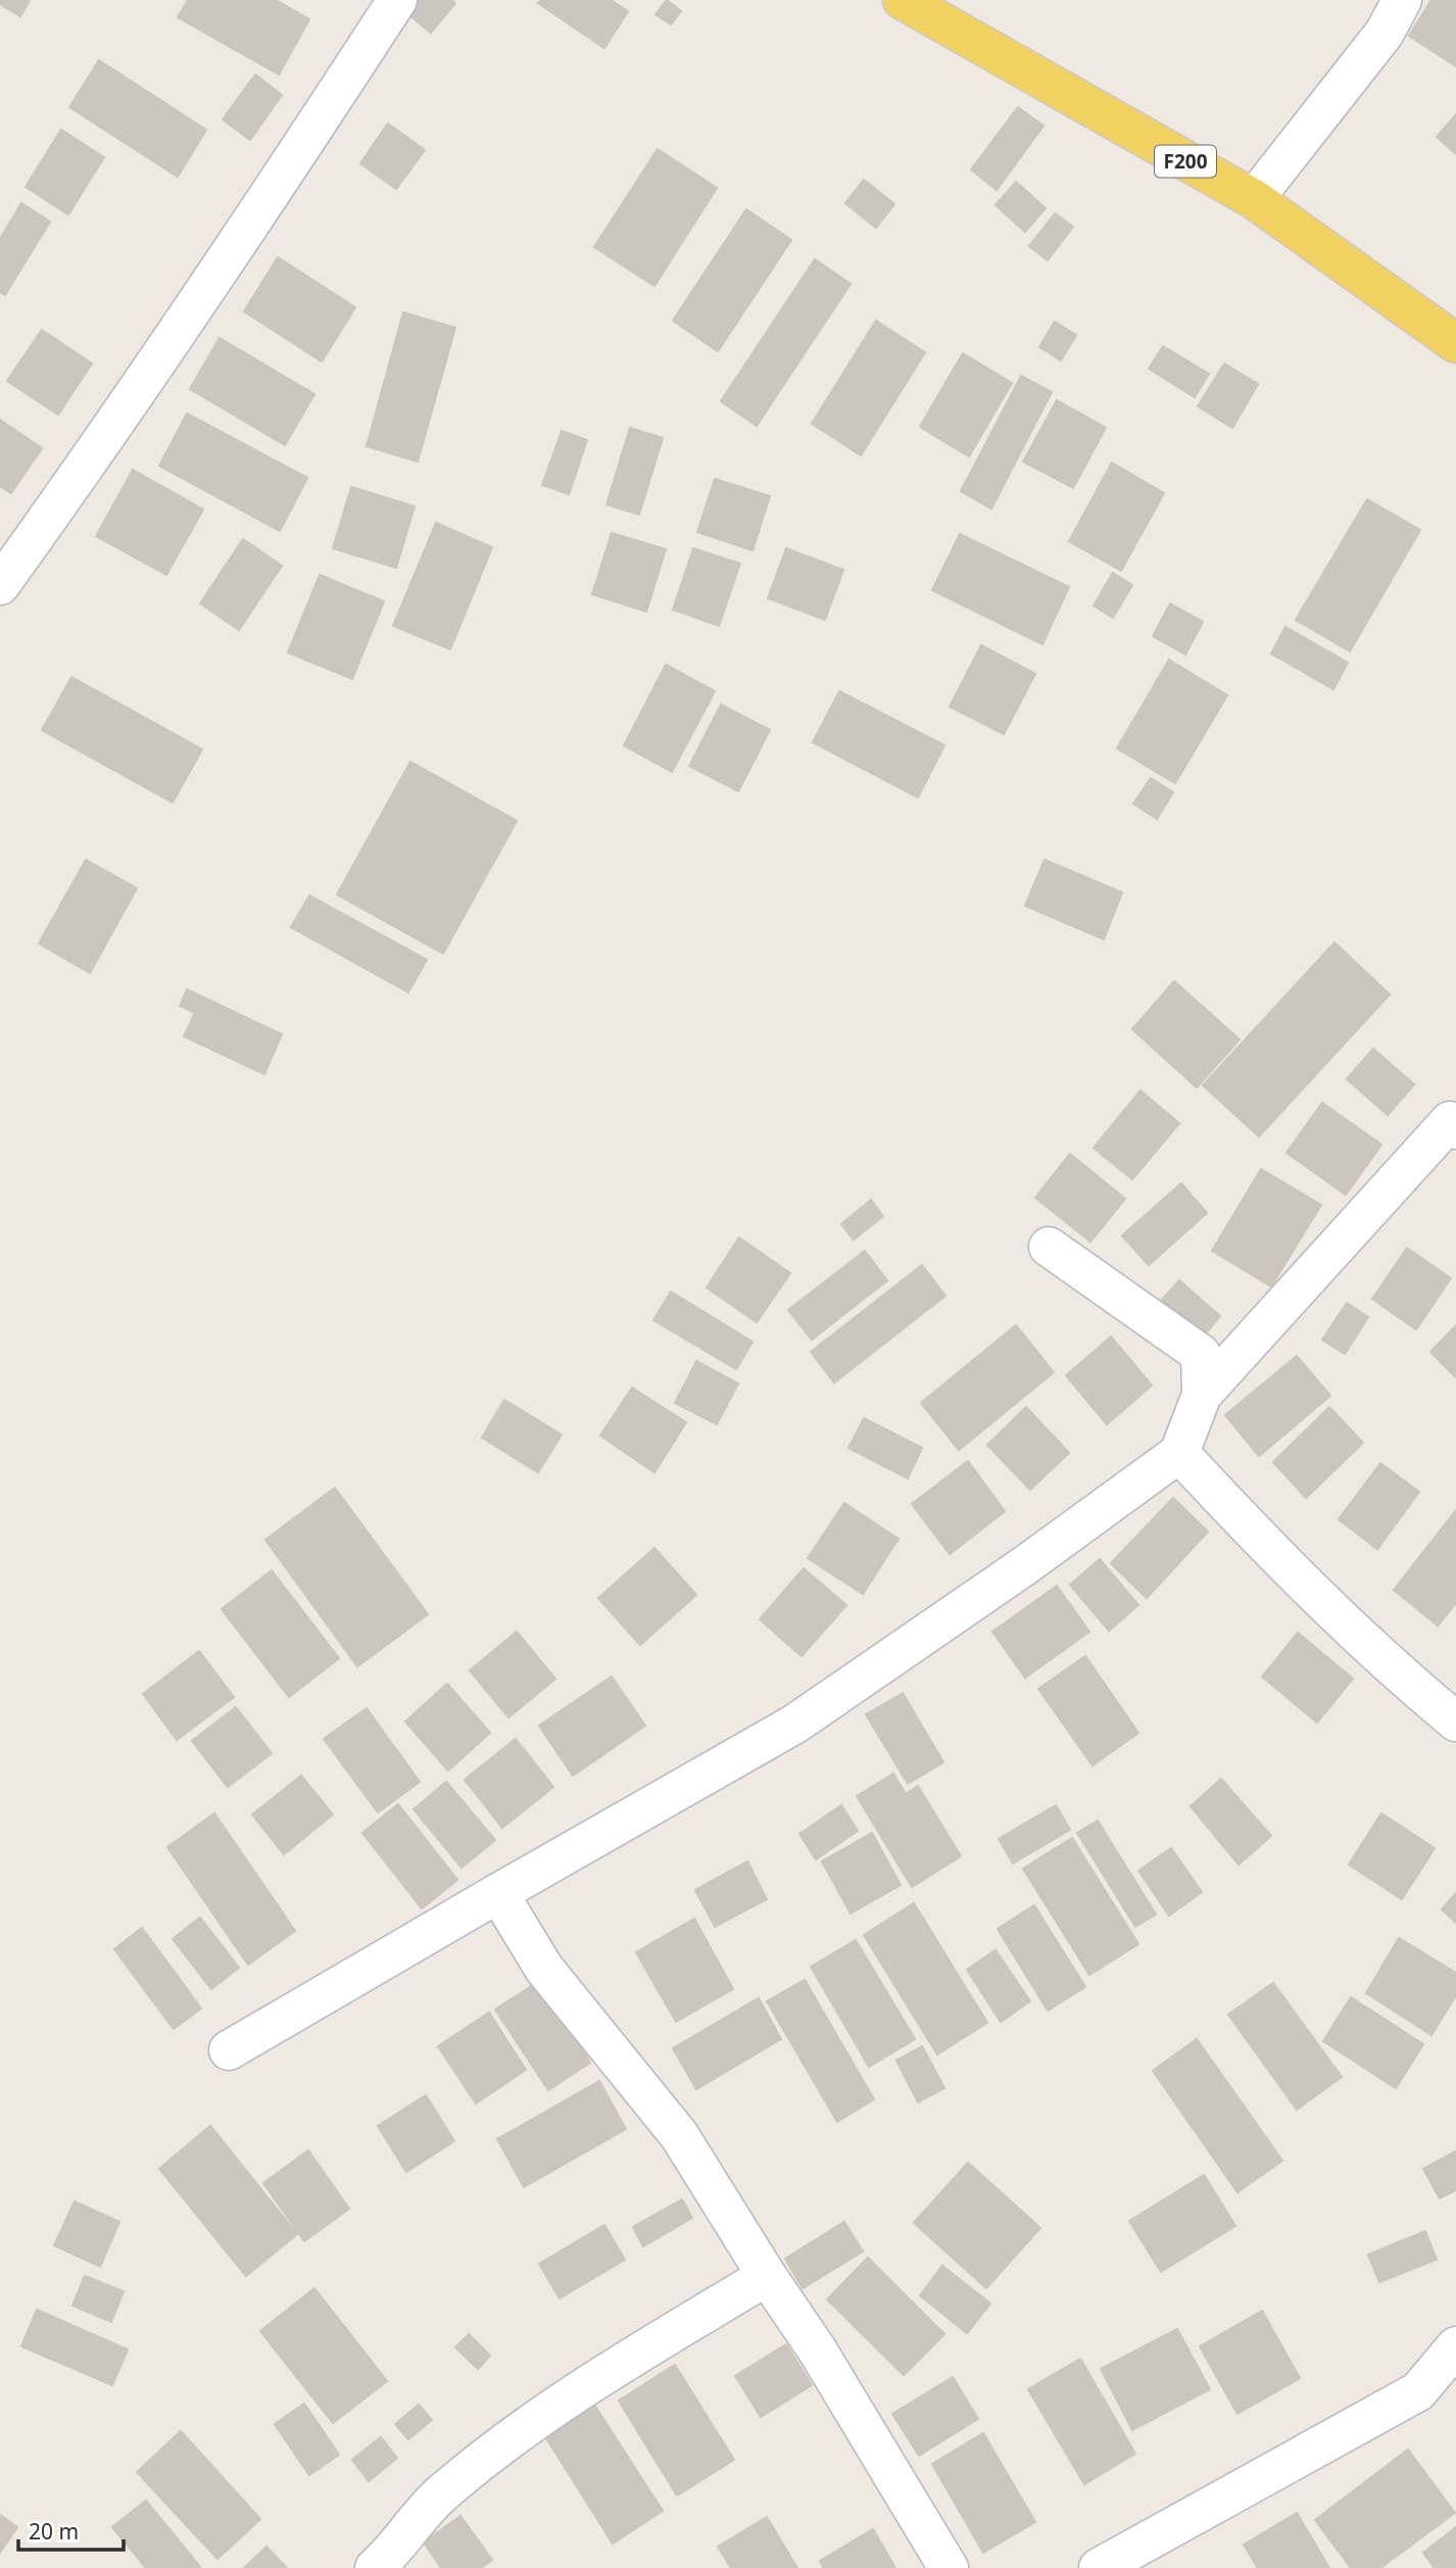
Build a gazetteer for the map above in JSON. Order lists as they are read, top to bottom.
{
  "streets": {
    "main road": ["F200"]
  },
  "scale_bar": "20 m"
}
